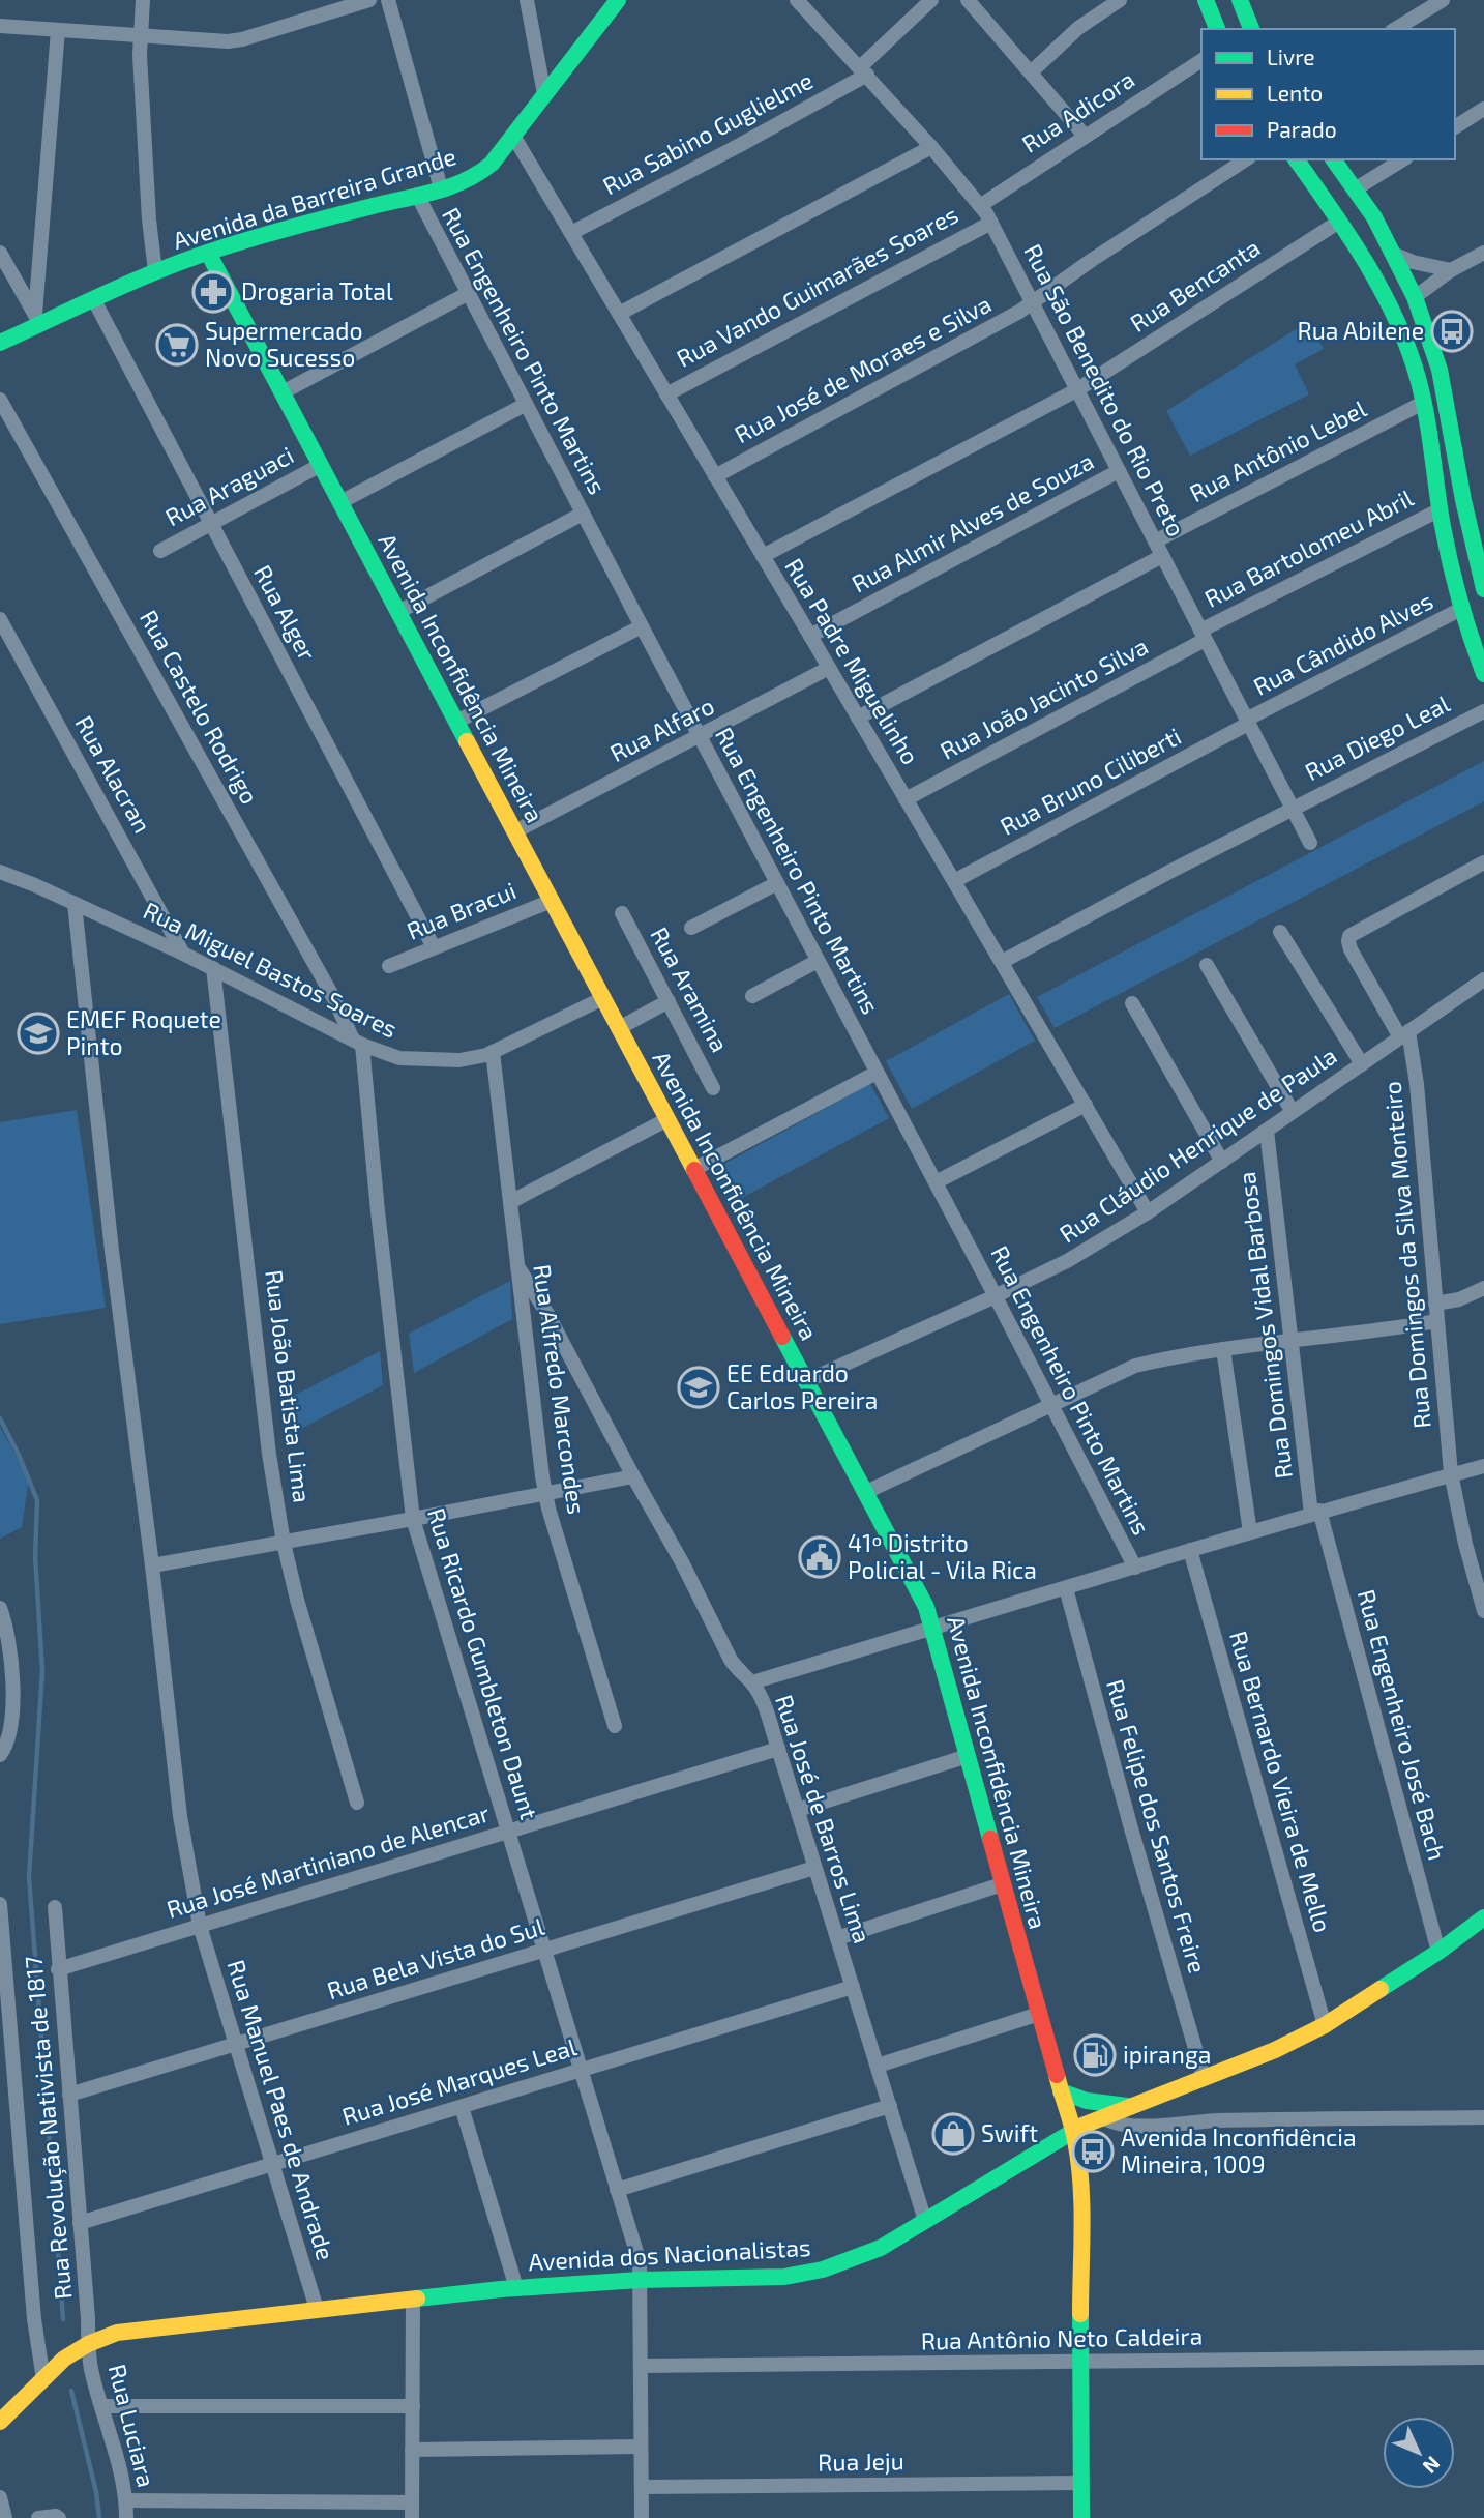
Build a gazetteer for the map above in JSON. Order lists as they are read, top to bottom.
{
  "streets": {
    "main road": ["Avenida da Barreira Grande", "Avenida Inconfidência Mineira", "Avenida dos Nacionalistas"],
    "street": [
      "Rua Adicora",
      "Rua Sabino Guglielme",
      "Rua Bencanta",
      "Rua Vando Guimarães Soares",
      "Rua Engenheiro Pinto Martins",
      "Rua José de Moraes e Silva",
      "Rua São Benedito do Rio Preto",
      "Rua Antônio Lebel",
      "Rua Araguaci",
      "Rua Almir Alves de Souza",
      "Rua Bartolomeu Abril",
      "Rua Alger",
      "Rua Cândido Alves",
      "Rua Padre Miguelinho",
      "Rua João Jacinto Silva",
      "Rua Castelo Rodrigo",
      "Rua Alfaro",
      "Rua Diego Leal",
      "Rua Alacran",
      "Rua Bruno Ciliberti",
      "Rua Bracui",
      "Rua Miguel Bastos Soares",
      "Rua Aramina",
      "Rua Cláudio Henrique de Paula",
      "Rua Domingos da Silva Monteiro",
      "Rua Domingos Vidal Barbosa",
      "Rua João Batista Lima",
      "Rua Alfredo Marcondes",
      "Rua Ricardo Gumbleton Daunt",
      "Rua Engenheiro José Bach",
      "Rua Bernardo Vieira de Mello",
      "Rua José de Barros Lima",
      "Rua Felipe dos Santos Freire",
      "Rua José Martiniano de Alencar",
      "Rua Bela Vista do Sul",
      "Rua José Marques Leal",
      "Rua Manuel Paes de Andrade",
      "Rua Revolução Nativista de 1817",
      "Rua Antônio Neto Caldeira",
      "Rua Luciara",
      "Rua Jeju"
    ]
  },
  "crossings": [
    ["Rua Adicora", "Rua São Benedito do Rio Preto"],
    ["Rua Sabino Guglielme", "Rua São Benedito do Rio Preto"],
    ["Rua Sabino Guglielme", "Rua Padre Miguelinho"],
    ["Avenida da Barreira Grande", "Rua Engenheiro Pinto Martins"],
    ["Avenida da Barreira Grande", "Rua Alger"],
    ["Avenida da Barreira Grande", "Rua Padre Miguelinho"],
    ["Avenida da Barreira Grande", "Avenida Inconfidência Mineira"],
    ["Rua Bencanta", "Rua São Benedito do Rio Preto"],
    ["Rua Bencanta", "Rua Padre Miguelinho"],
    ["Rua Vando Guimarães Soares", "Rua São Benedito do Rio Preto"],
    ["Rua Vando Guimarães Soares", "Rua Padre Miguelinho"],
    ["Rua Engenheiro Pinto Martins", "Rua Alfaro"],
    ["Rua Engenheiro Pinto Martins", "Rua Cláudio Henrique de Paula"],
    ["Rua José de Moraes e Silva", "Rua São Benedito do Rio Preto"],
    ["Rua José de Moraes e Silva", "Rua Padre Miguelinho"],
    ["Rua São Benedito do Rio Preto", "Rua Antônio Lebel"],
    ["Rua São Benedito do Rio Preto", "Rua Almir Alves de Souza"],
    ["Rua São Benedito do Rio Preto", "Rua Bartolomeu Abril"],
    ["Rua São Benedito do Rio Preto", "Rua Cândido Alves"],
    ["Rua São Benedito do Rio Preto", "Rua João Jacinto Silva"],
    ["Rua São Benedito do Rio Preto", "Rua Diego Leal"],
    ["Rua São Benedito do Rio Preto", "Rua Bruno Ciliberti"],
    ["Rua Antônio Lebel", "Rua Padre Miguelinho"],
    ["Rua Araguaci", "Rua Alger"],
    ["Rua Araguaci", "Avenida Inconfidência Mineira"],
    ["Rua Almir Alves de Souza", "Rua Padre Miguelinho"],
    ["Rua Bartolomeu Abril", "Rua João Jacinto Silva"],
    ["Rua Alger", "Rua Bracui"],
    ["Rua Cândido Alves", "Rua Bruno Ciliberti"],
    ["Rua Padre Miguelinho", "Rua João Jacinto Silva"],
    ["Rua Padre Miguelinho", "Rua Alfaro"],
    ["Rua Padre Miguelinho", "Rua Diego Leal"],
    ["Rua Padre Miguelinho", "Rua Bruno Ciliberti"],
    ["Rua Padre Miguelinho", "Rua Cláudio Henrique de Paula"],
    ["Avenida Inconfidência Mineira", "Rua Alfaro"],
    ["Avenida Inconfidência Mineira", "Rua Bracui"],
    ["Avenida Inconfidência Mineira", "Rua Miguel Bastos Soares"],
    ["Avenida Inconfidência Mineira", "Rua Cláudio Henrique de Paula"],
    ["Avenida Inconfidência Mineira", "Avenida dos Nacionalistas"],
    ["Avenida Inconfidência Mineira", "Rua Antônio Neto Caldeira"],
    ["Avenida Inconfidência Mineira", "Rua Jeju"],
    ["Rua Castelo Rodrigo", "Rua Miguel Bastos Soares"],
    ["Rua Castelo Rodrigo", "Rua Ricardo Gumbleton Daunt"],
    ["Rua Alacran", "Rua Miguel Bastos Soares"],
    ["Rua Miguel Bastos Soares", "Rua João Batista Lima"],
    ["Rua Miguel Bastos Soares", "Rua Alfredo Marcondes"],
    ["Rua Miguel Bastos Soares", "Rua Ricardo Gumbleton Daunt"],
    ["Rua Miguel Bastos Soares", "Rua Manuel Paes de Andrade"],
    ["Rua Cláudio Henrique de Paula", "Rua Domingos da Silva Monteiro"],
    ["Rua Cláudio Henrique de Paula", "Rua Domingos Vidal Barbosa"],
    ["Rua Domingos Vidal Barbosa", "Rua Engenheiro José Bach"],
    ["Rua Alfredo Marcondes", "Rua José de Barros Lima"],
    ["Rua Ricardo Gumbleton Daunt", "Rua José Martiniano de Alencar"],
    ["Rua Ricardo Gumbleton Daunt", "Rua Bela Vista do Sul"],
    ["Rua Ricardo Gumbleton Daunt", "Rua José Marques Leal"],
    ["Rua Ricardo Gumbleton Daunt", "Avenida dos Nacionalistas"],
    ["Rua Ricardo Gumbleton Daunt", "Rua Antônio Neto Caldeira"],
    ["Rua Ricardo Gumbleton Daunt", "Rua Jeju"],
    ["Rua Engenheiro José Bach", "Avenida dos Nacionalistas"],
    ["Rua Bernardo Vieira de Mello", "Avenida dos Nacionalistas"],
    ["Rua José de Barros Lima", "Rua José Martiniano de Alencar"],
    ["Rua José de Barros Lima", "Rua Bela Vista do Sul"],
    ["Rua José de Barros Lima", "Rua José Marques Leal"],
    ["Rua José de Barros Lima", "Avenida dos Nacionalistas"],
    ["Rua Felipe dos Santos Freire", "Avenida dos Nacionalistas"],
    ["Rua José Martiniano de Alencar", "Rua Manuel Paes de Andrade"],
    ["Rua José Martiniano de Alencar", "Rua Revolução Nativista de 1817"],
    ["Rua Bela Vista do Sul", "Rua Manuel Paes de Andrade"],
    ["Rua Bela Vista do Sul", "Rua Revolução Nativista de 1817"],
    ["Rua José Marques Leal", "Rua Manuel Paes de Andrade"],
    ["Rua José Marques Leal", "Rua Revolução Nativista de 1817"],
    ["Rua Manuel Paes de Andrade", "Avenida dos Nacionalistas"],
    ["Rua Revolução Nativista de 1817", "Avenida dos Nacionalistas"],
    ["Rua Revolução Nativista de 1817", "Rua Luciara"],
    ["Avenida dos Nacionalistas", "Rua Luciara"]
  ],
  "places": {
    "pharmacy": ["Drogaria Total"],
    "bus stop": ["Rua Abilene", "Avenida Inconfidência Mineira, 1009"],
    "supermarket": ["Supermercado Novo Sucesso"],
    "school or university": ["EMEF Roquete Pinto", "EE Eduardo Carlos Pereira"],
    "public building": ["41º Distrito Policial - Vila Rica"],
    "fuel station": ["ipiranga"],
    "shop": ["Swift"]
  },
  "legend": ["Livre", "Lento", "Parado"],
  "north": "bottom right"
}
